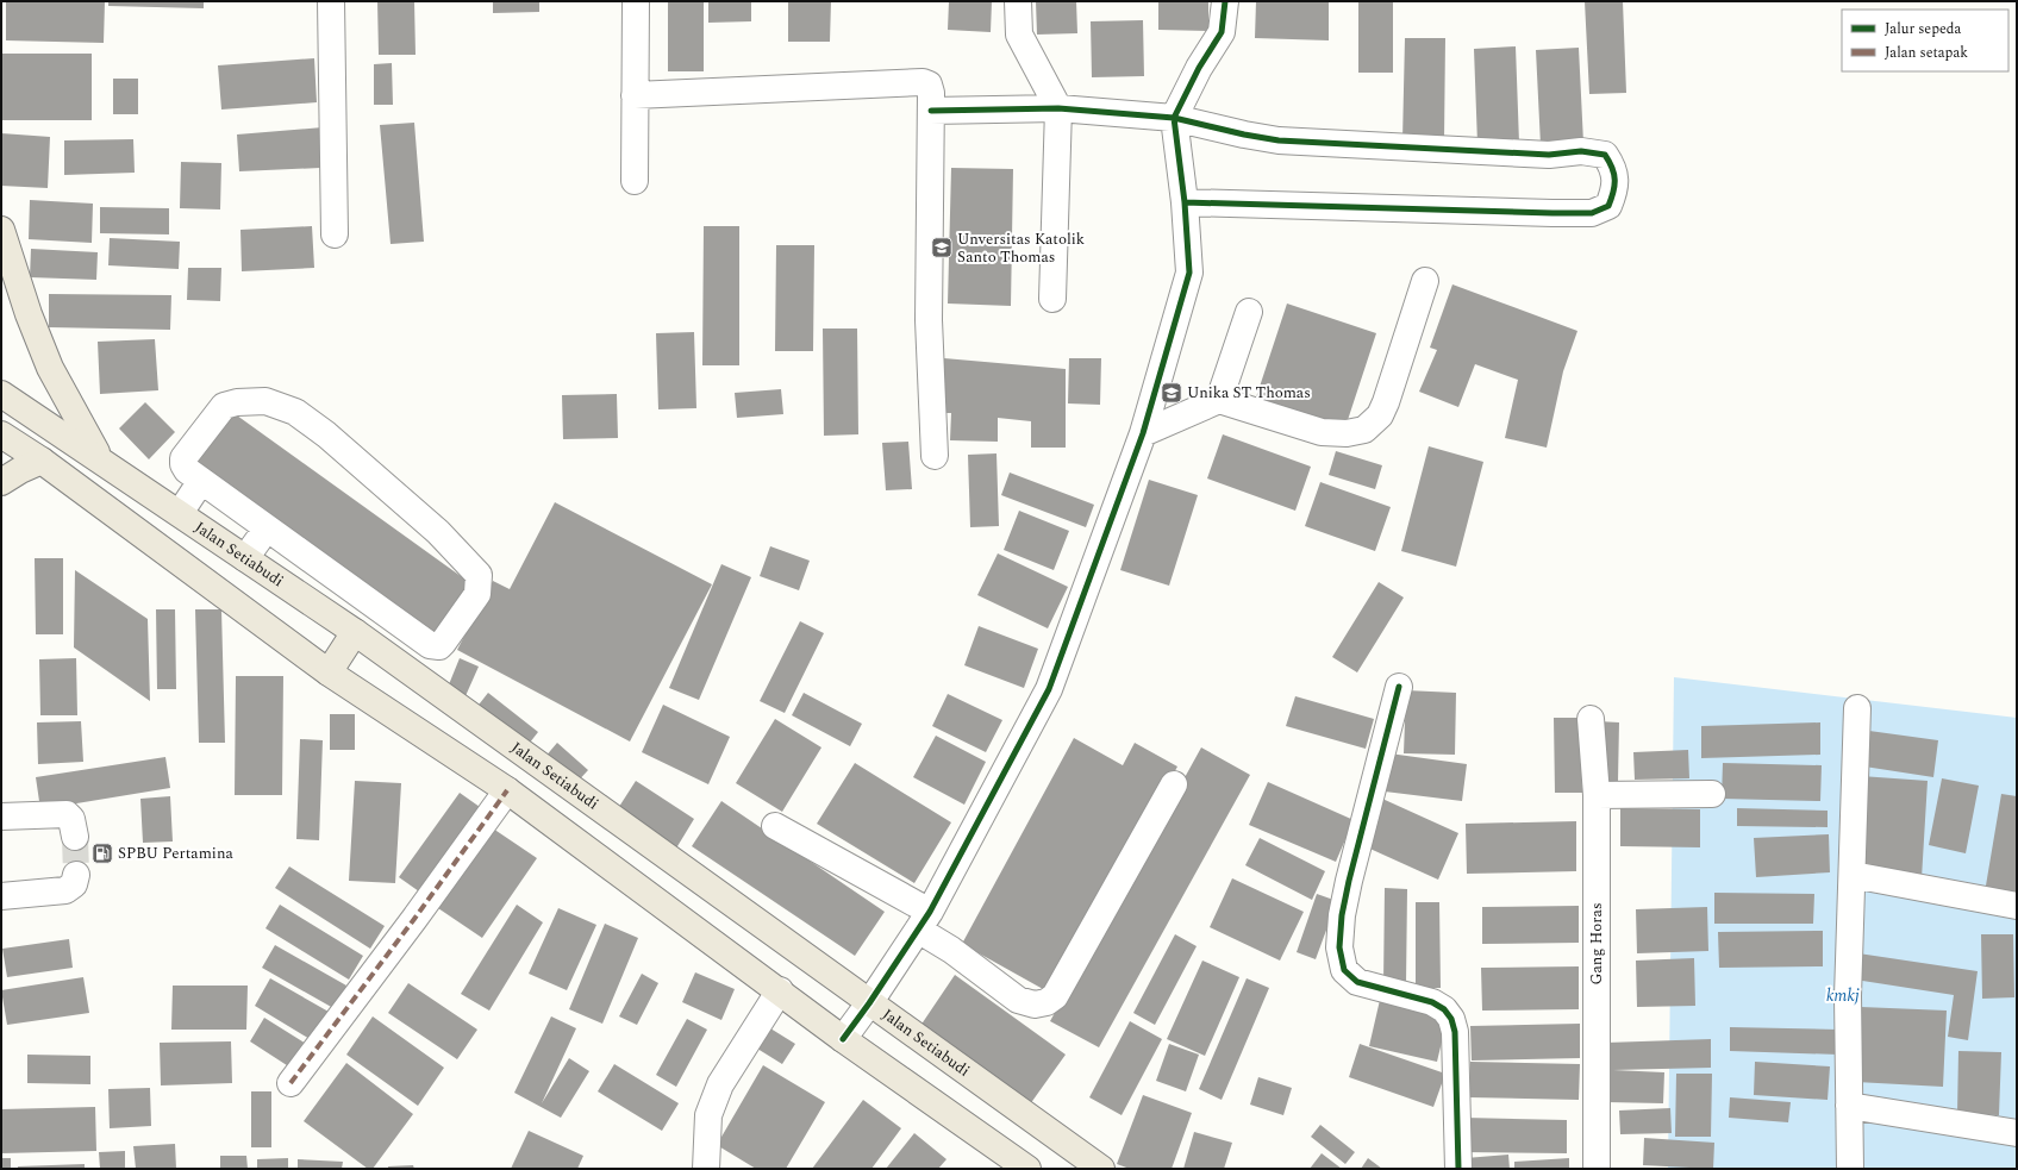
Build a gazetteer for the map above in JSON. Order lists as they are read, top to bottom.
{
  "streets": {
    "main road": ["Jalan Setiabudi"],
    "street": ["Gang Horas"]
  },
  "water": ["kmkj"],
  "places": {
    "school or university": ["Unversitas Katolik Santo Thomas", "Unika ST Thomas"],
    "fuel station": ["SPBU Pertamina"]
  },
  "legend": ["Jalur sepeda", "Jalan setapak"]
}
